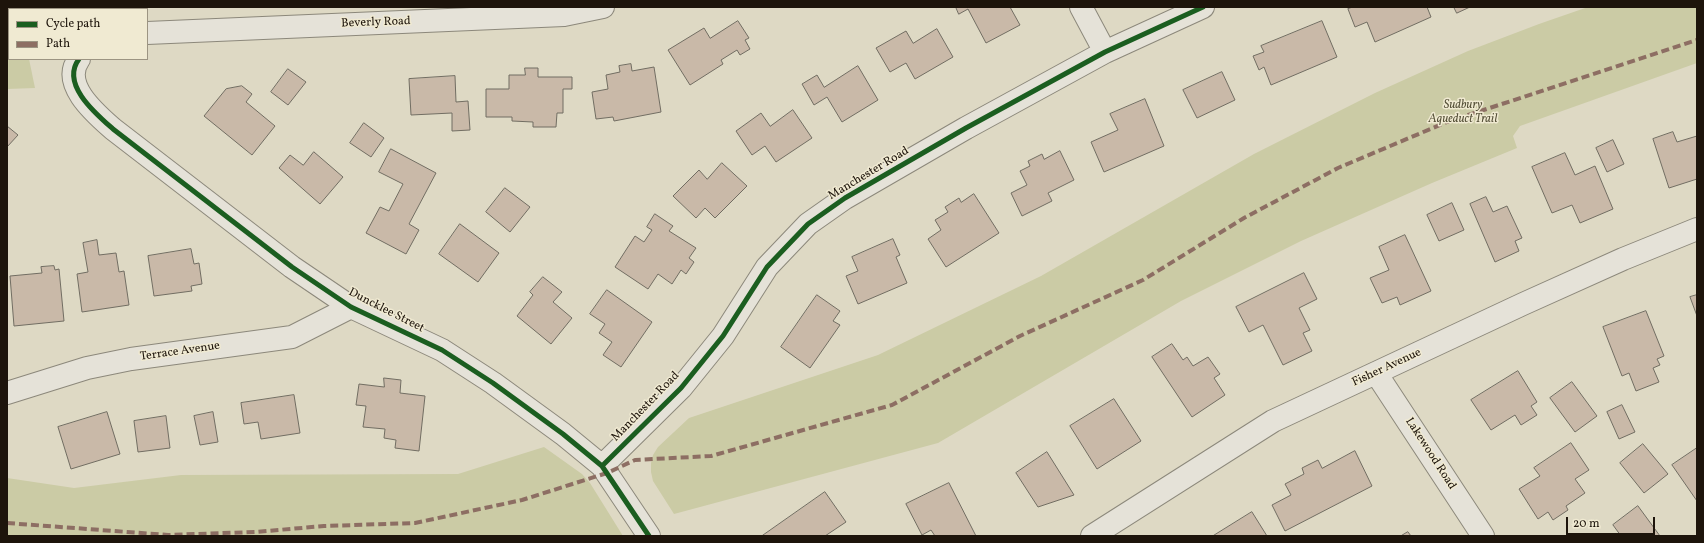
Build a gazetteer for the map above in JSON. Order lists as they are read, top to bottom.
{
  "streets": {
    "street": [
      "Beverly Road",
      "Manchester Road",
      "Duncklee Street",
      "Terrace Avenue",
      "Fisher Avenue",
      "Lakewood Road"
    ]
  },
  "crossings": [
    ["Manchester Road", "Duncklee Street"],
    ["Duncklee Street", "Terrace Avenue"],
    ["Fisher Avenue", "Lakewood Road"]
  ],
  "parks": ["Sudbury Aqueduct Trail"],
  "legend": ["Cycle path", "Path"],
  "scale_bar": "20 m"
}
